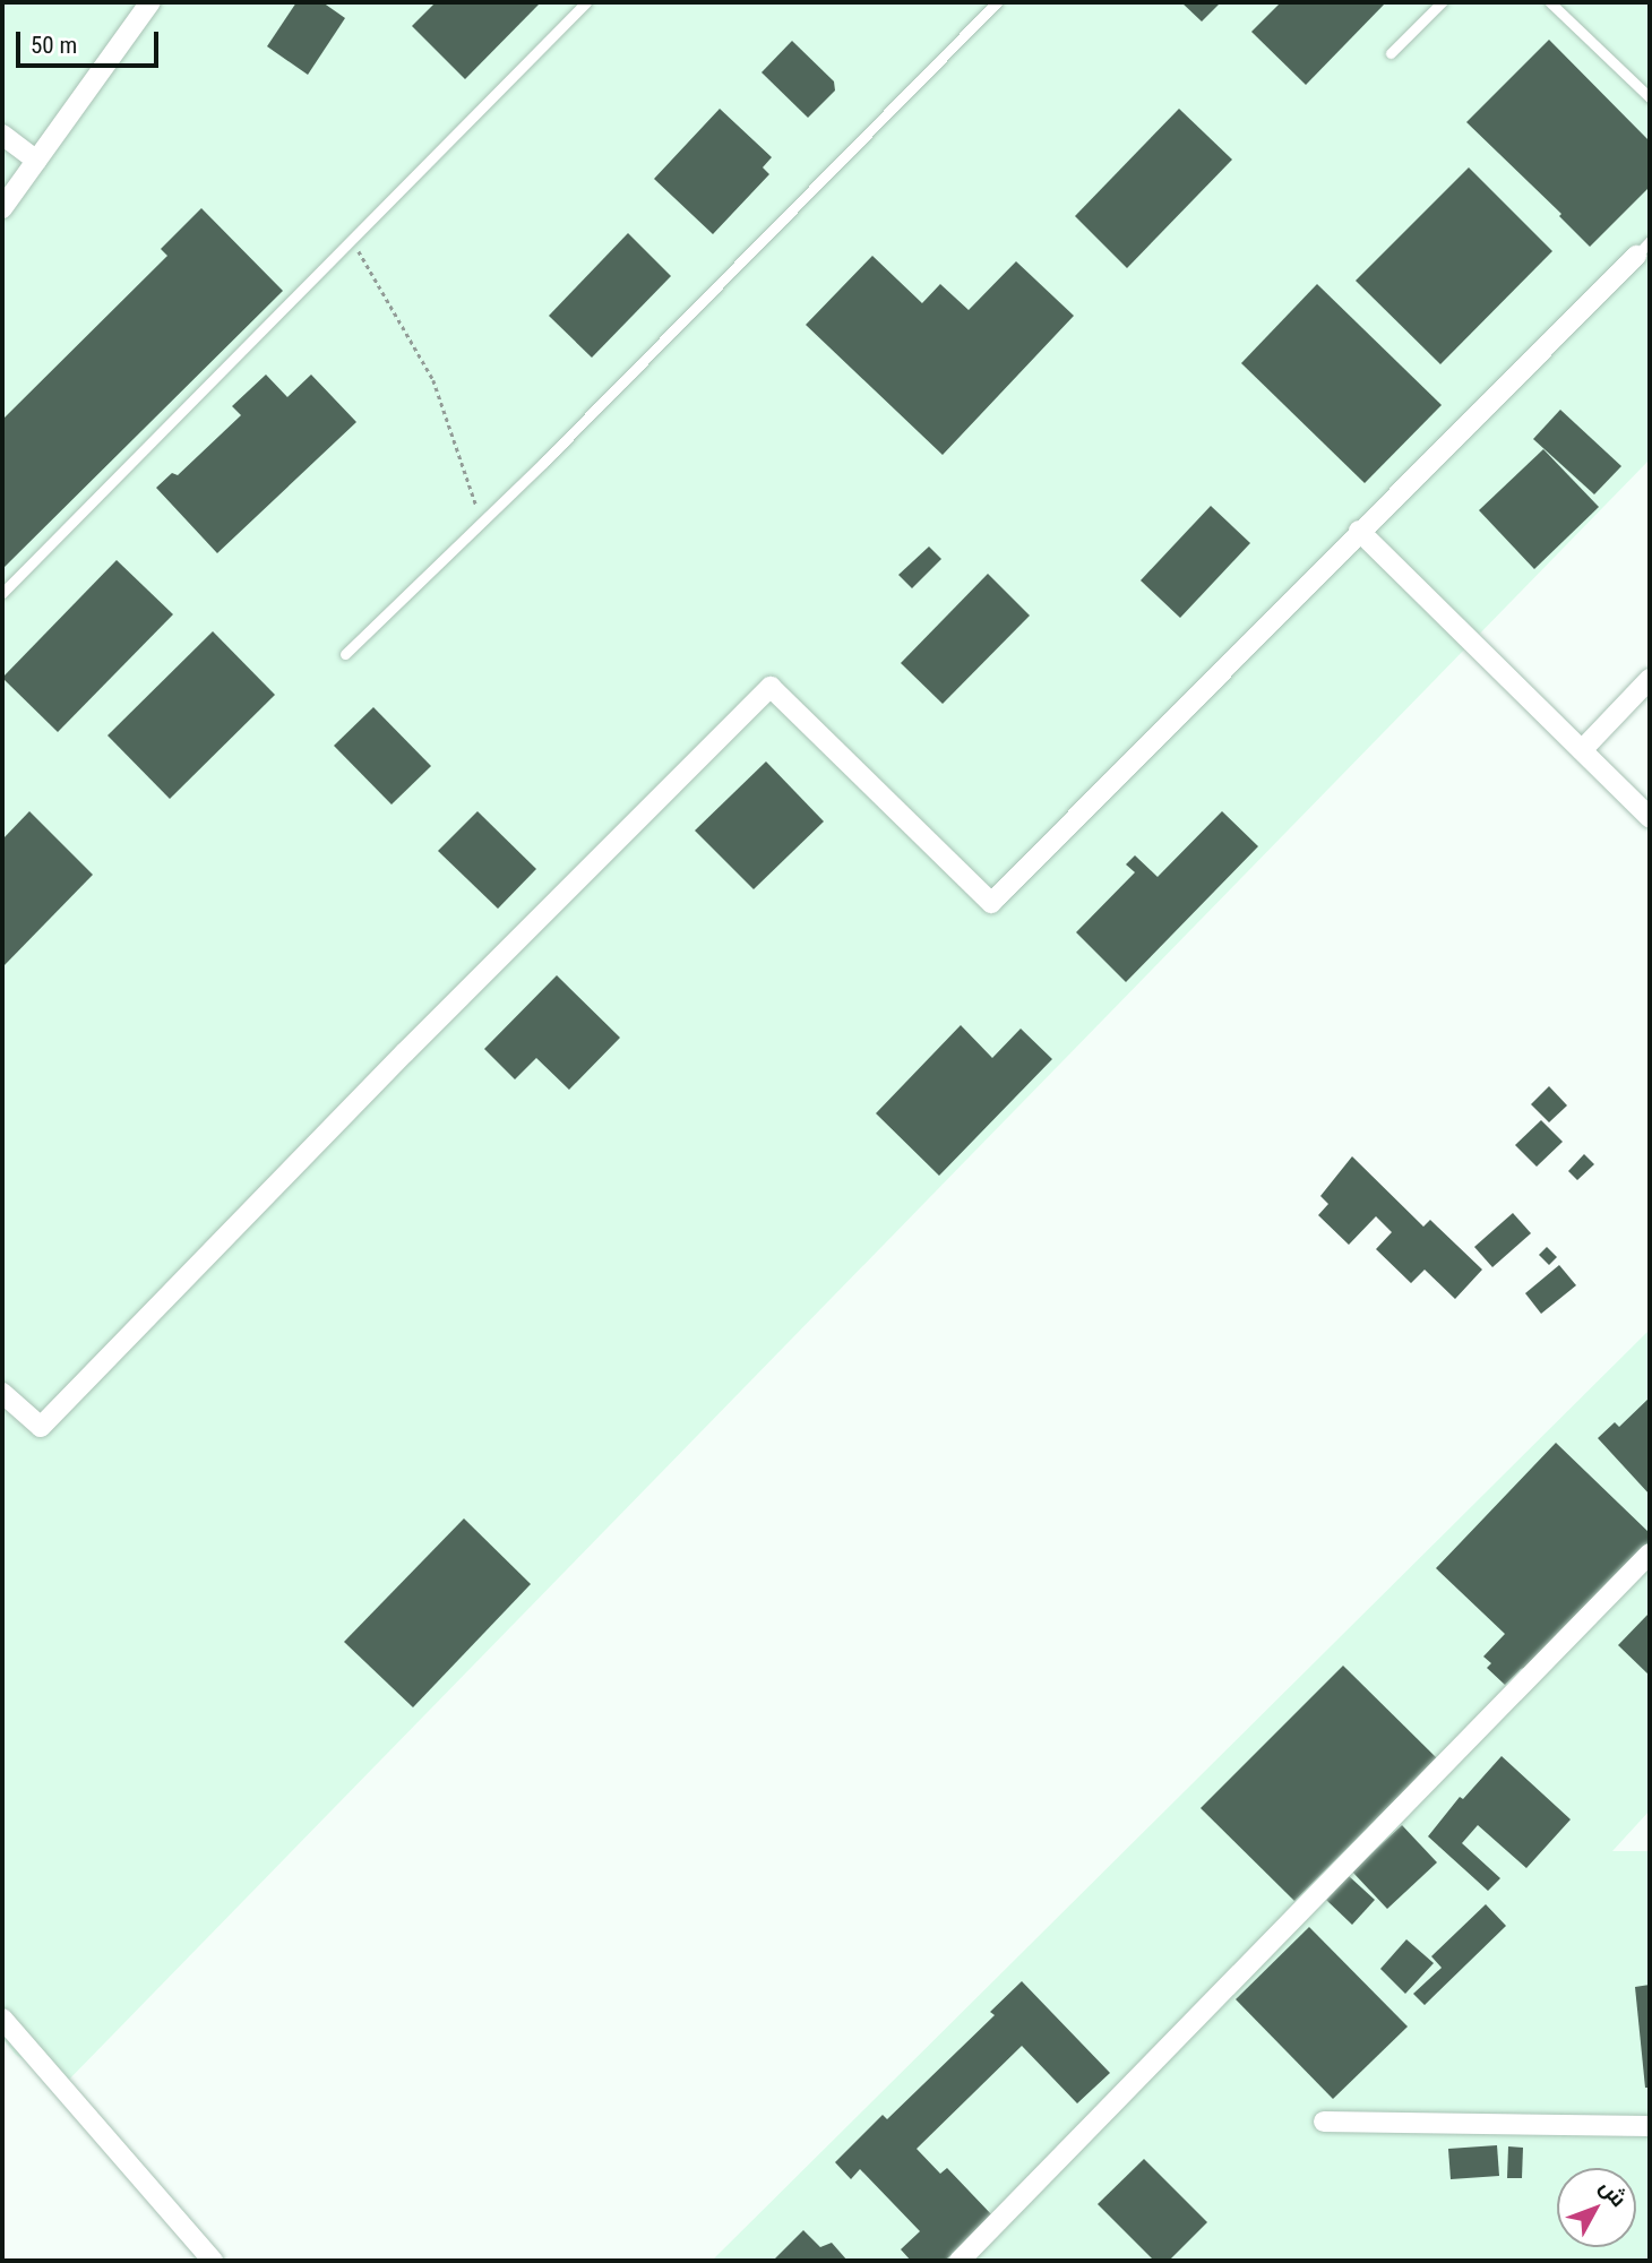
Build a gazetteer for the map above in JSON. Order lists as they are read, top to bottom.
{
  "scale_bar": "50 m",
  "north": "top right"
}
